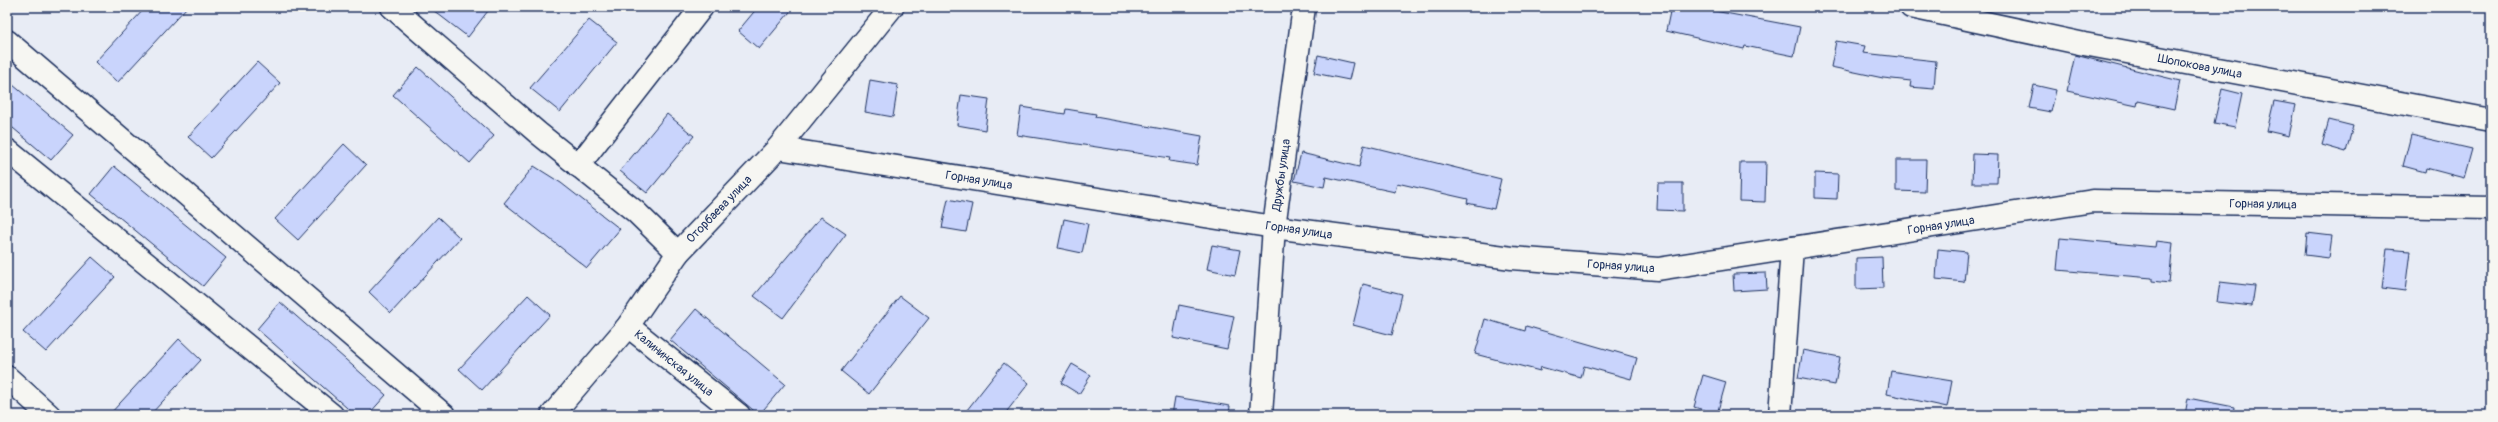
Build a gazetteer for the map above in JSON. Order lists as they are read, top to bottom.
{
  "streets": {
    "street": [
      "Шопокова улица",
      "Дружбы улица",
      "Горная улица",
      "Оторбаева улица",
      "Калининская улица"
    ]
  },
  "crossings": [
    ["Дружбы улица", "Горная улица"],
    ["Горная улица", "Оторбаева улица"],
    ["Оторбаева улица", "Калининская улица"]
  ]
}
